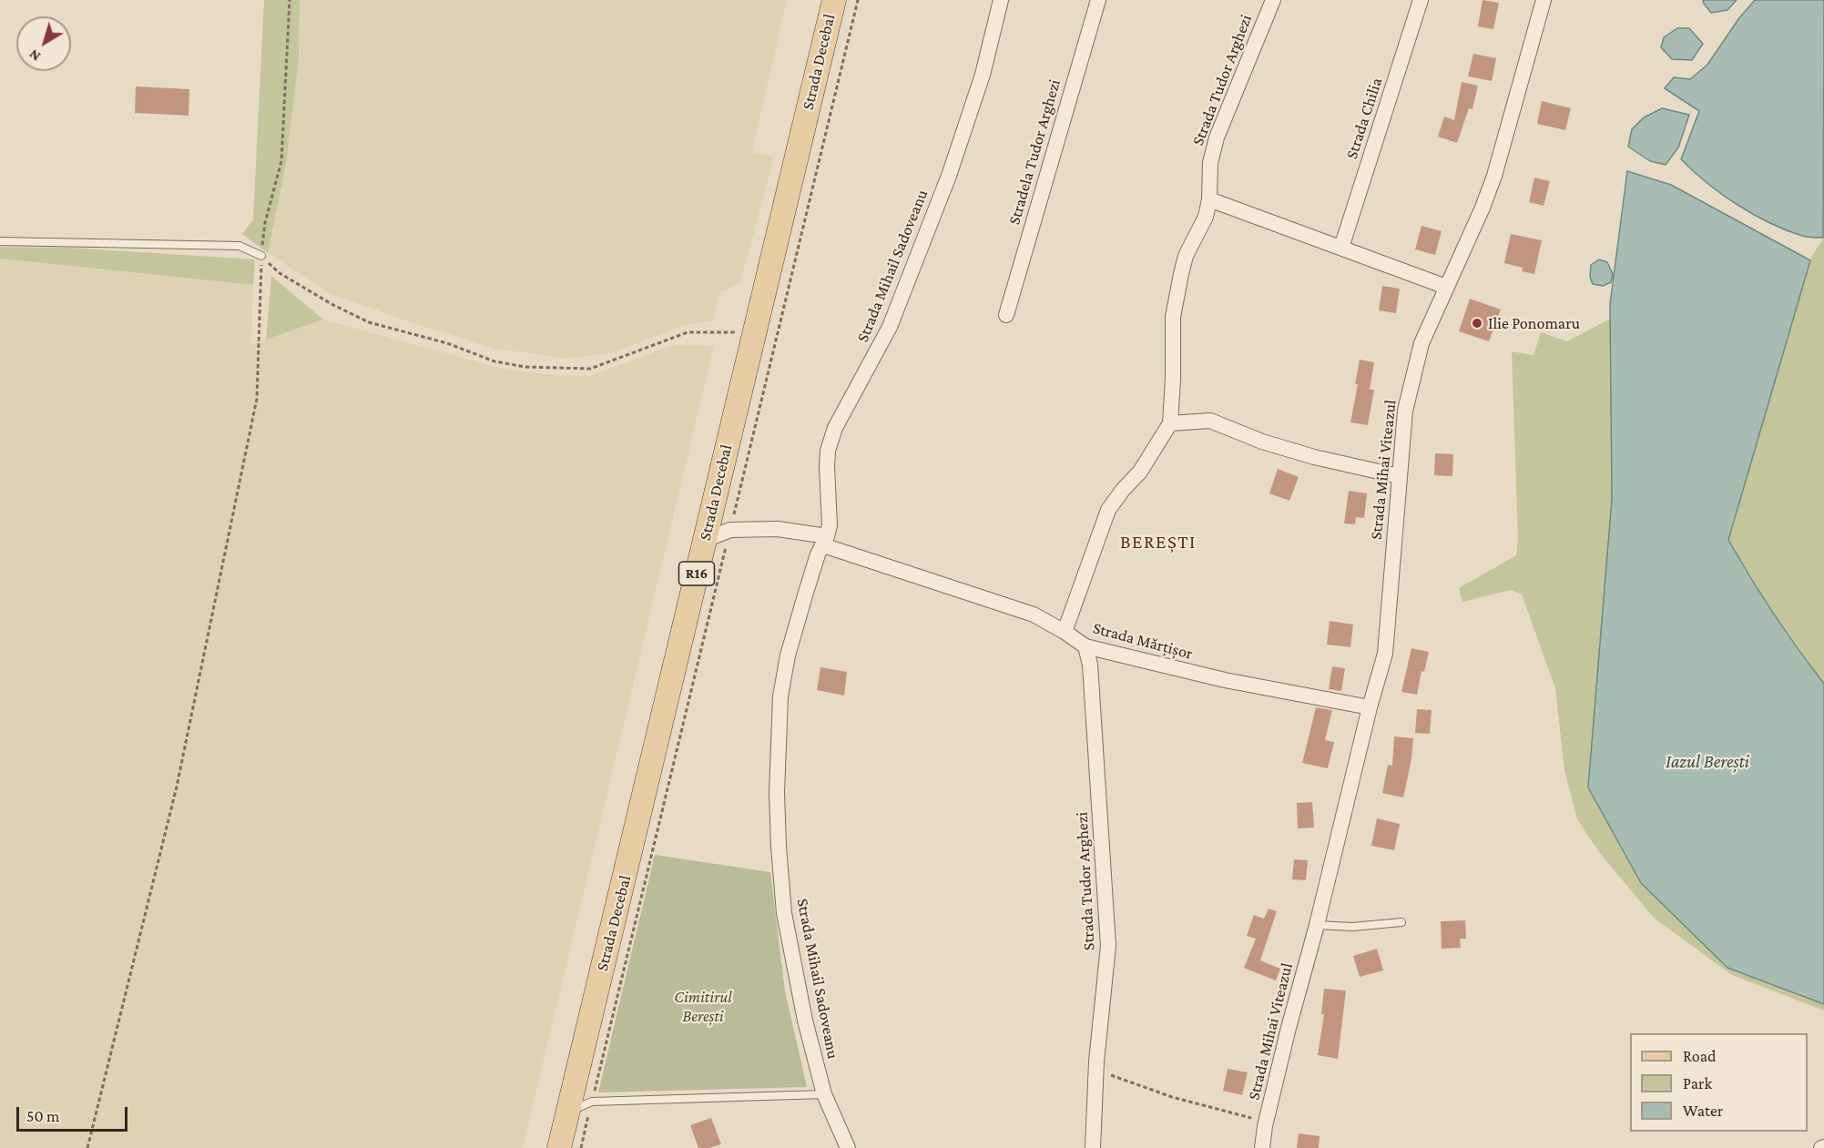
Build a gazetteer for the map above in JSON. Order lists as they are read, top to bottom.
{
  "streets": {
    "main road": ["Strada Decebal", "R16"],
    "street": [
      "Strada Tudor Arghezi",
      "Strada Chilia",
      "Stradela Tudor Arghezi",
      "Strada Mihail Sadoveanu",
      "Strada Mihai Viteazul",
      "Strada Mărțișor"
    ]
  },
  "crossings": [
    ["Strada Decebal", "Strada Mărțișor"],
    ["Strada Tudor Arghezi", "Strada Mărțișor"],
    ["Strada Mihail Sadoveanu", "Strada Mărțișor"],
    ["Strada Mihai Viteazul", "Strada Mărțișor"]
  ],
  "districts": ["BEREȘTI"],
  "water": ["Iazul Berești"],
  "parks": ["Cimitirul Berești"],
  "places": ["Ilie Ponomaru"],
  "legend": ["Road", "Park", "Water"],
  "scale_bar": "50 m",
  "north": "bottom left"
}
